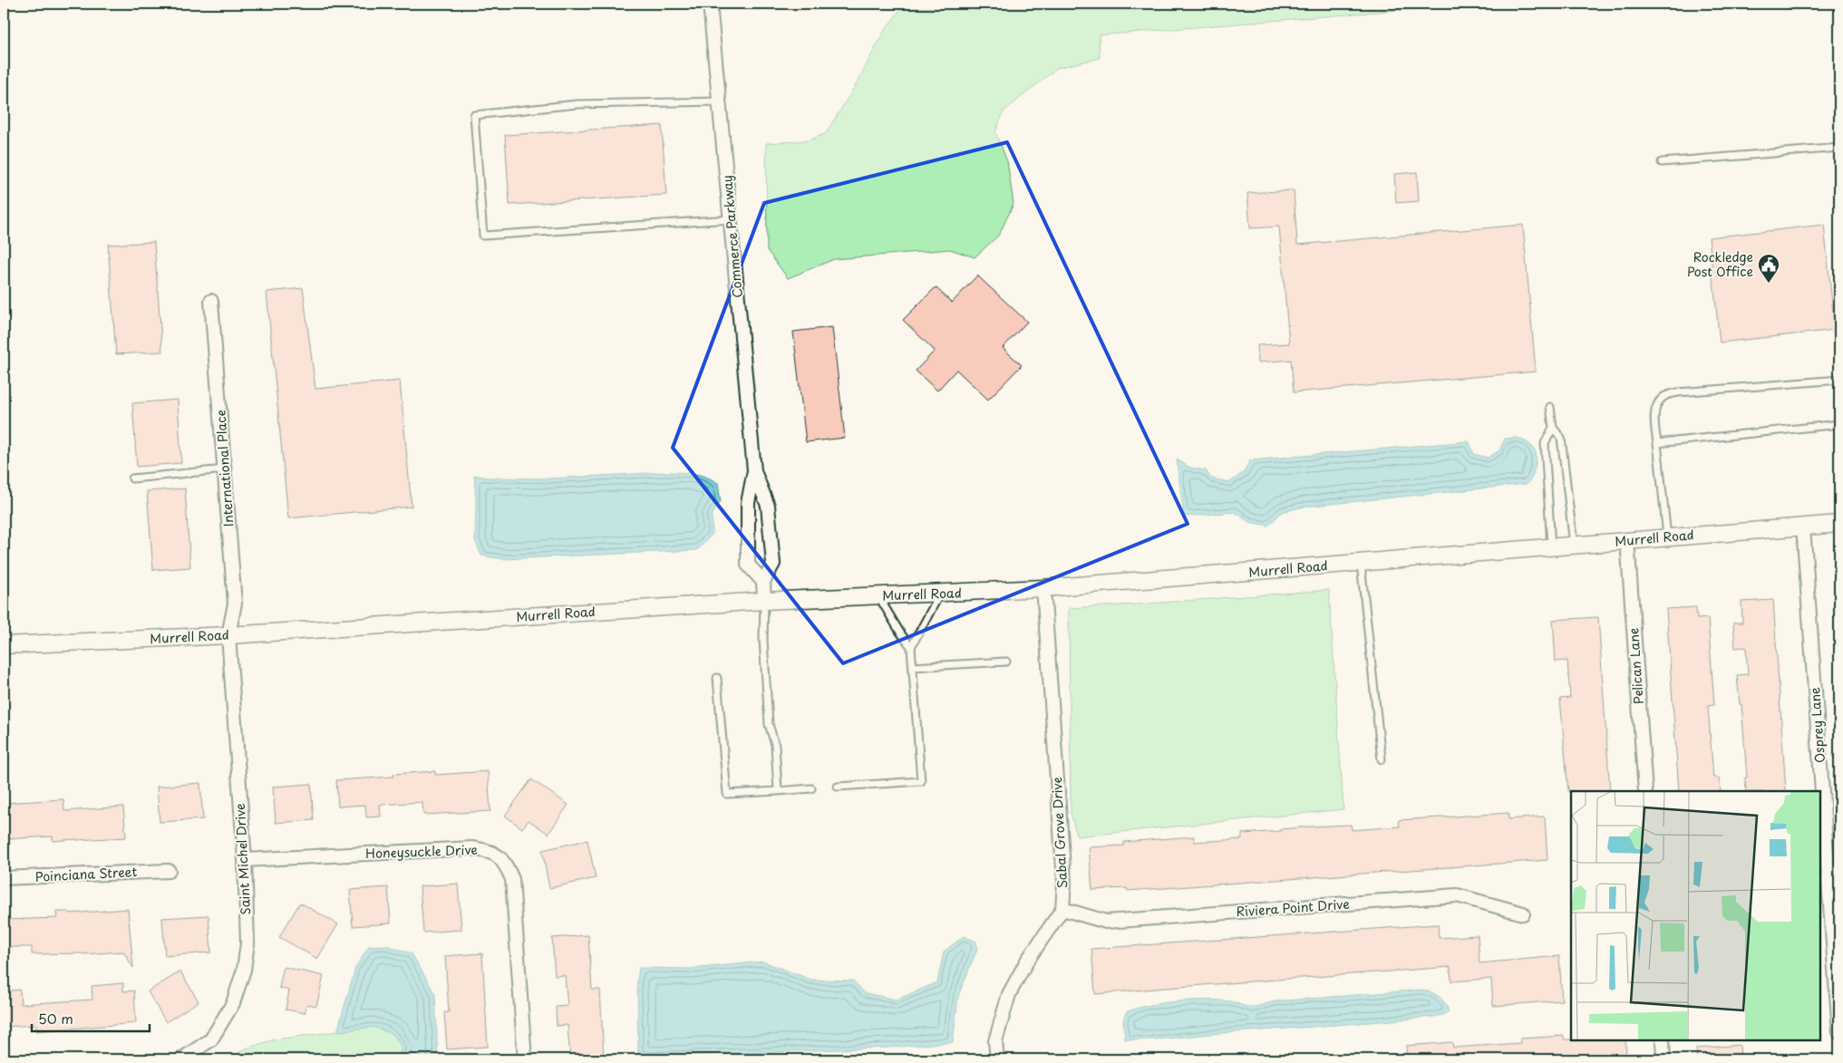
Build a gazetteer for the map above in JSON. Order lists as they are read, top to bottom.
{
  "streets": {
    "street": [
      "Commerce Parkway",
      "International Place",
      "Murrell Road",
      "Pelican Lane",
      "Osprey Lane",
      "Sabal Grove Drive",
      "Honeysuckle Drive",
      "Saint Michel Drive",
      "Poinciana Street",
      "Riviera Point Drive"
    ]
  },
  "crossings": [
    ["Commerce Parkway", "Murrell Road"],
    ["International Place", "Murrell Road"],
    ["International Place", "Saint Michel Drive"],
    ["Murrell Road", "Pelican Lane"],
    ["Murrell Road", "Osprey Lane"],
    ["Murrell Road", "Sabal Grove Drive"],
    ["Murrell Road", "Saint Michel Drive"],
    ["Sabal Grove Drive", "Riviera Point Drive"],
    ["Honeysuckle Drive", "Saint Michel Drive"]
  ],
  "places": {
    "public building": ["Rockledge Post Office"]
  },
  "scale_bar": "50 m"
}
